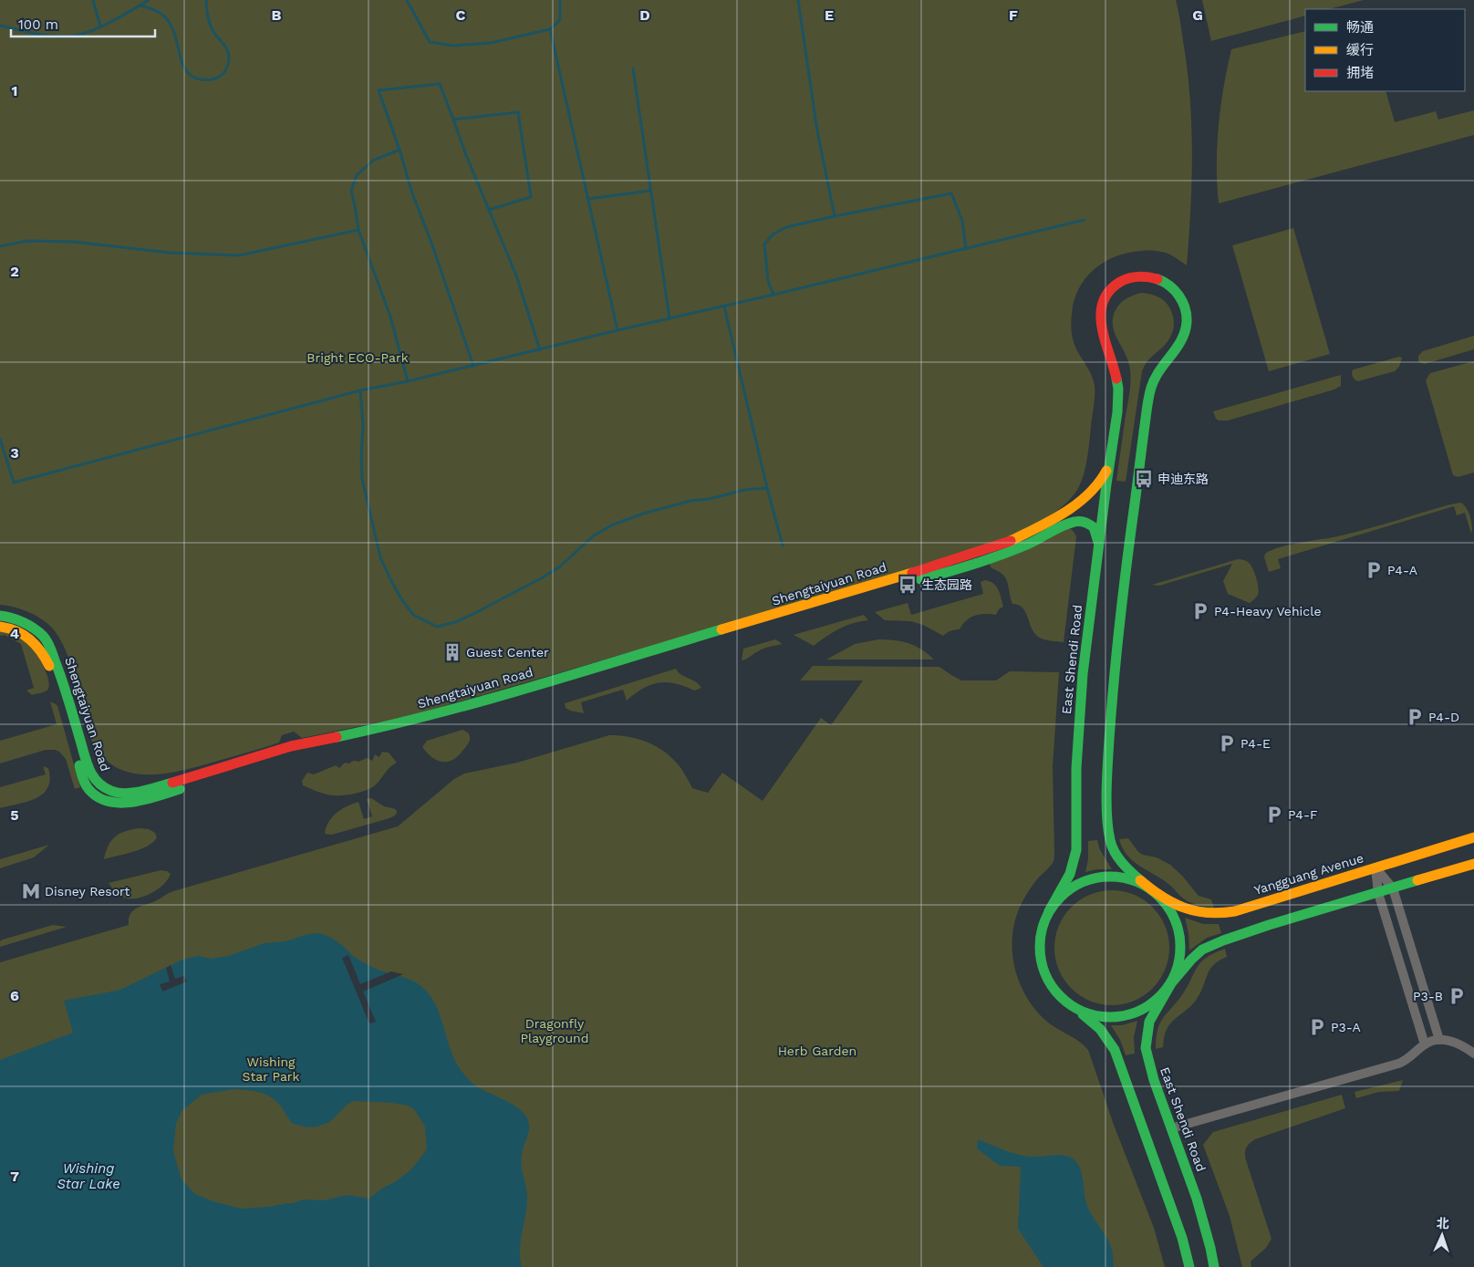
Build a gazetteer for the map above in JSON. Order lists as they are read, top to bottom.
{
  "streets": {
    "street": ["Shengtaiyuan Road", "East Shendi Road", "Yangguang Avenue"]
  },
  "crossings": [
    ["Shengtaiyuan Road", "East Shendi Road"],
    ["East Shendi Road", "Yangguang Avenue"]
  ],
  "water": ["Wishing Star Lake"],
  "parks": [
    "Bright ECO-Park",
    "Dragonfly Playground",
    "Herb Garden",
    "Wishing Star Park"
  ],
  "places": {
    "bus stop": ["申迪东路", "生态园路"],
    "parking": [
      "P4-A",
      "P4-Heavy Vehicle",
      "P4-D",
      "P4-E",
      "P4-F",
      "P3-B",
      "P3-A"
    ],
    "building": ["Guest Center"],
    "metro station": ["Disney Resort"]
  },
  "legend": ["畅通", "缓行", "拥堵"],
  "scale_bar": "100 m",
  "north": "top",
  "grid": {
    "columns": [
      "B",
      "C",
      "D",
      "E",
      "F",
      "G"
    ],
    "rows": [
      "1",
      "2",
      "3",
      "4",
      "5",
      "6",
      "7"
    ]
  }
}
